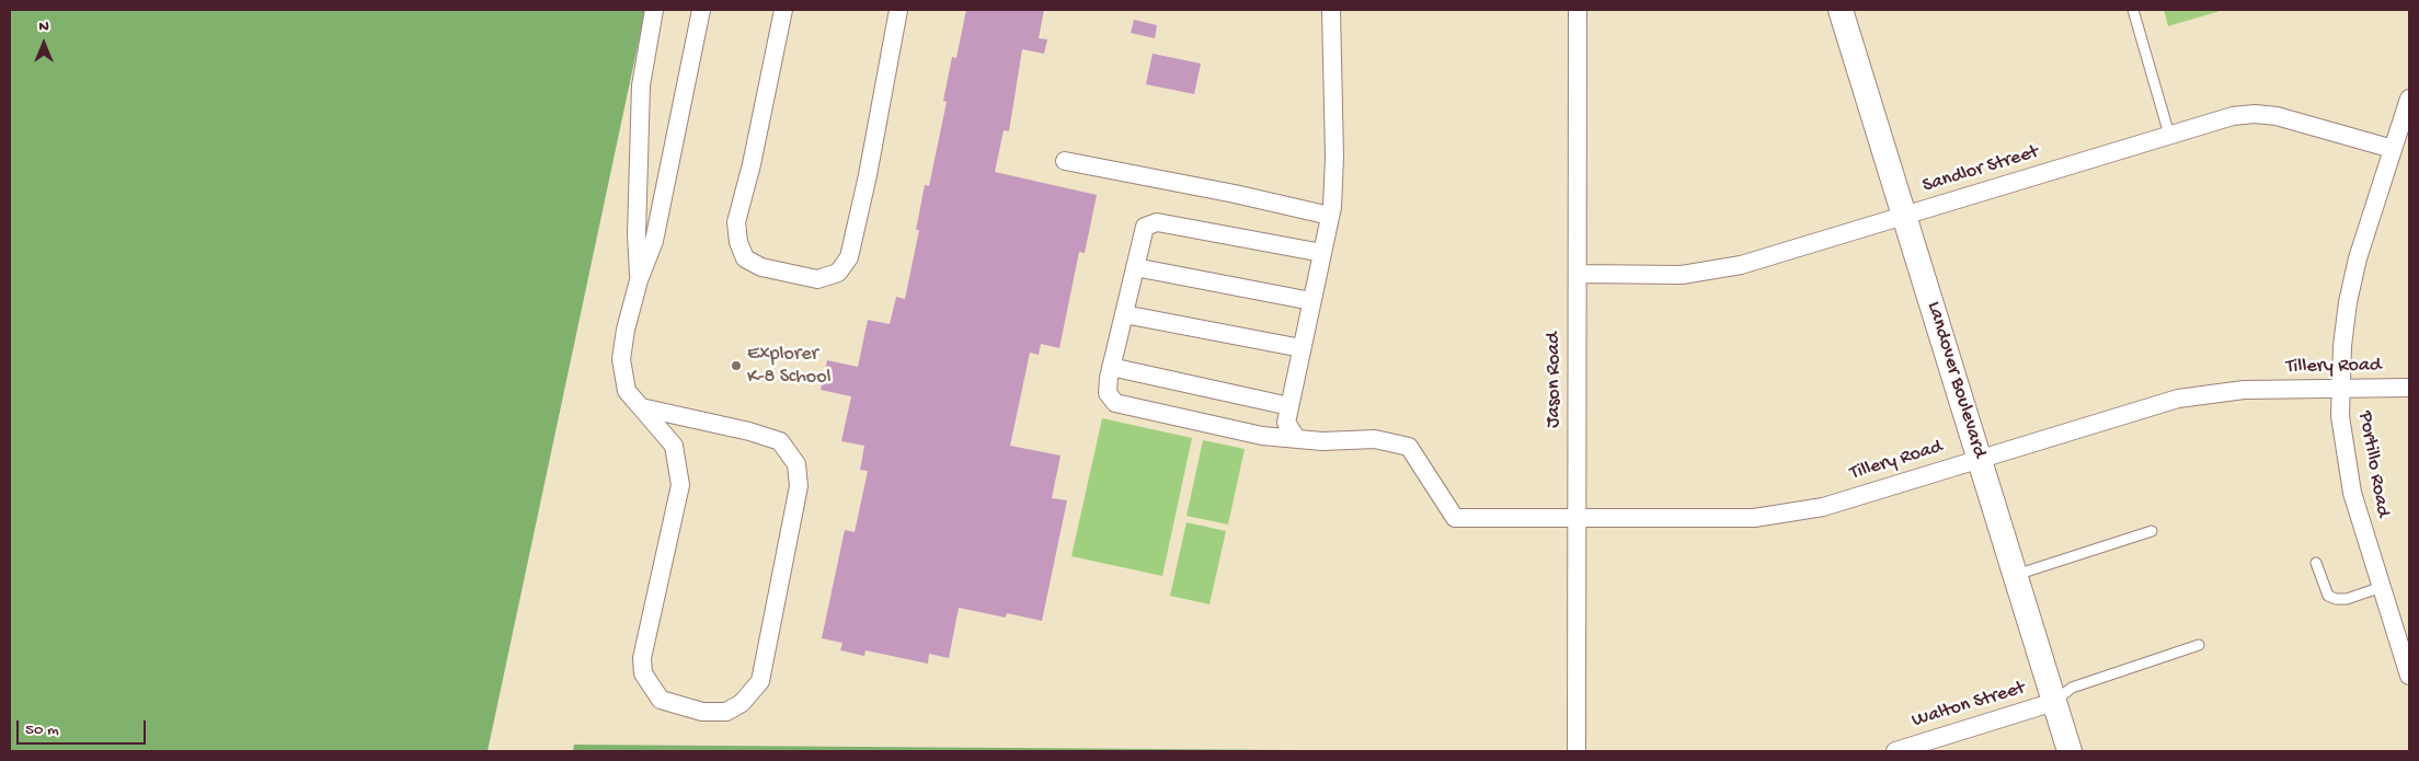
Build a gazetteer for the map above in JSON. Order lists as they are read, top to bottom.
{
  "streets": {
    "street": [
      "Sandlor Street",
      "Tillery Road",
      "Jason Road",
      "Landover Boulevard",
      "Portillo Road",
      "Walton Street"
    ]
  },
  "crossings": [
    ["Sandlor Street", "Jason Road"],
    ["Sandlor Street", "Landover Boulevard"],
    ["Sandlor Street", "Portillo Road"],
    ["Tillery Road", "Jason Road"],
    ["Tillery Road", "Landover Boulevard"],
    ["Tillery Road", "Portillo Road"],
    ["Landover Boulevard", "Walton Street"]
  ],
  "places": ["Explorer K-8 School"],
  "scale_bar": "50 m",
  "north": "top"
}
